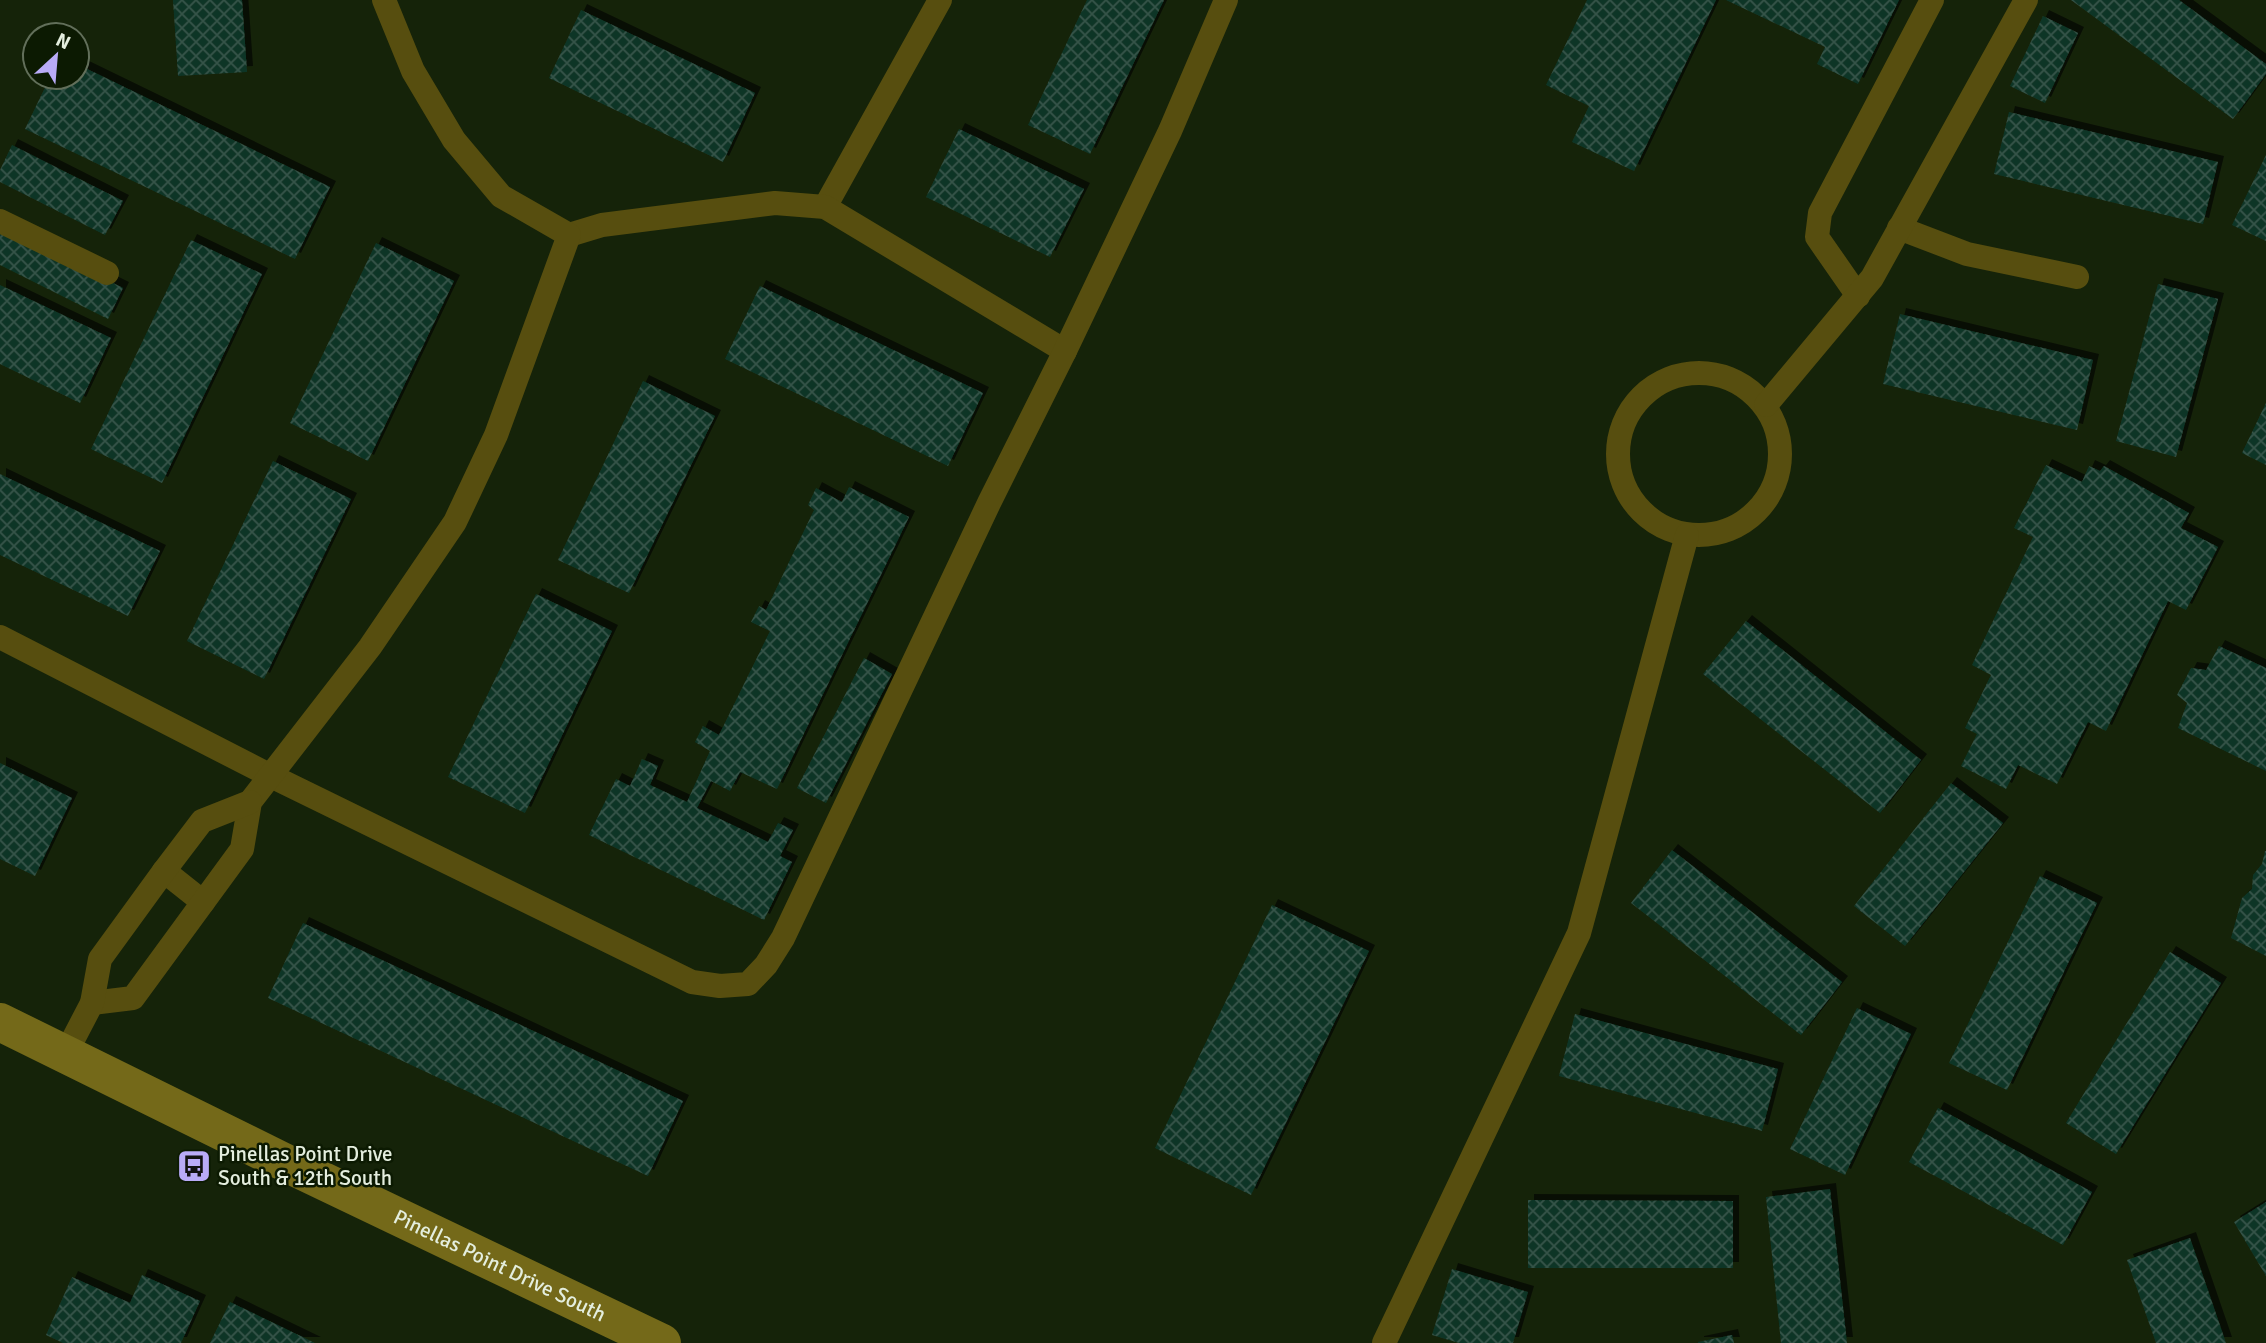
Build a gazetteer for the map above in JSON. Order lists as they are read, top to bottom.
{
  "streets": {
    "street": ["Pinellas Point Drive South"]
  },
  "places": {
    "bus stop": ["Pinellas Point Drive South & 12th South"]
  },
  "north": "top right"
}
